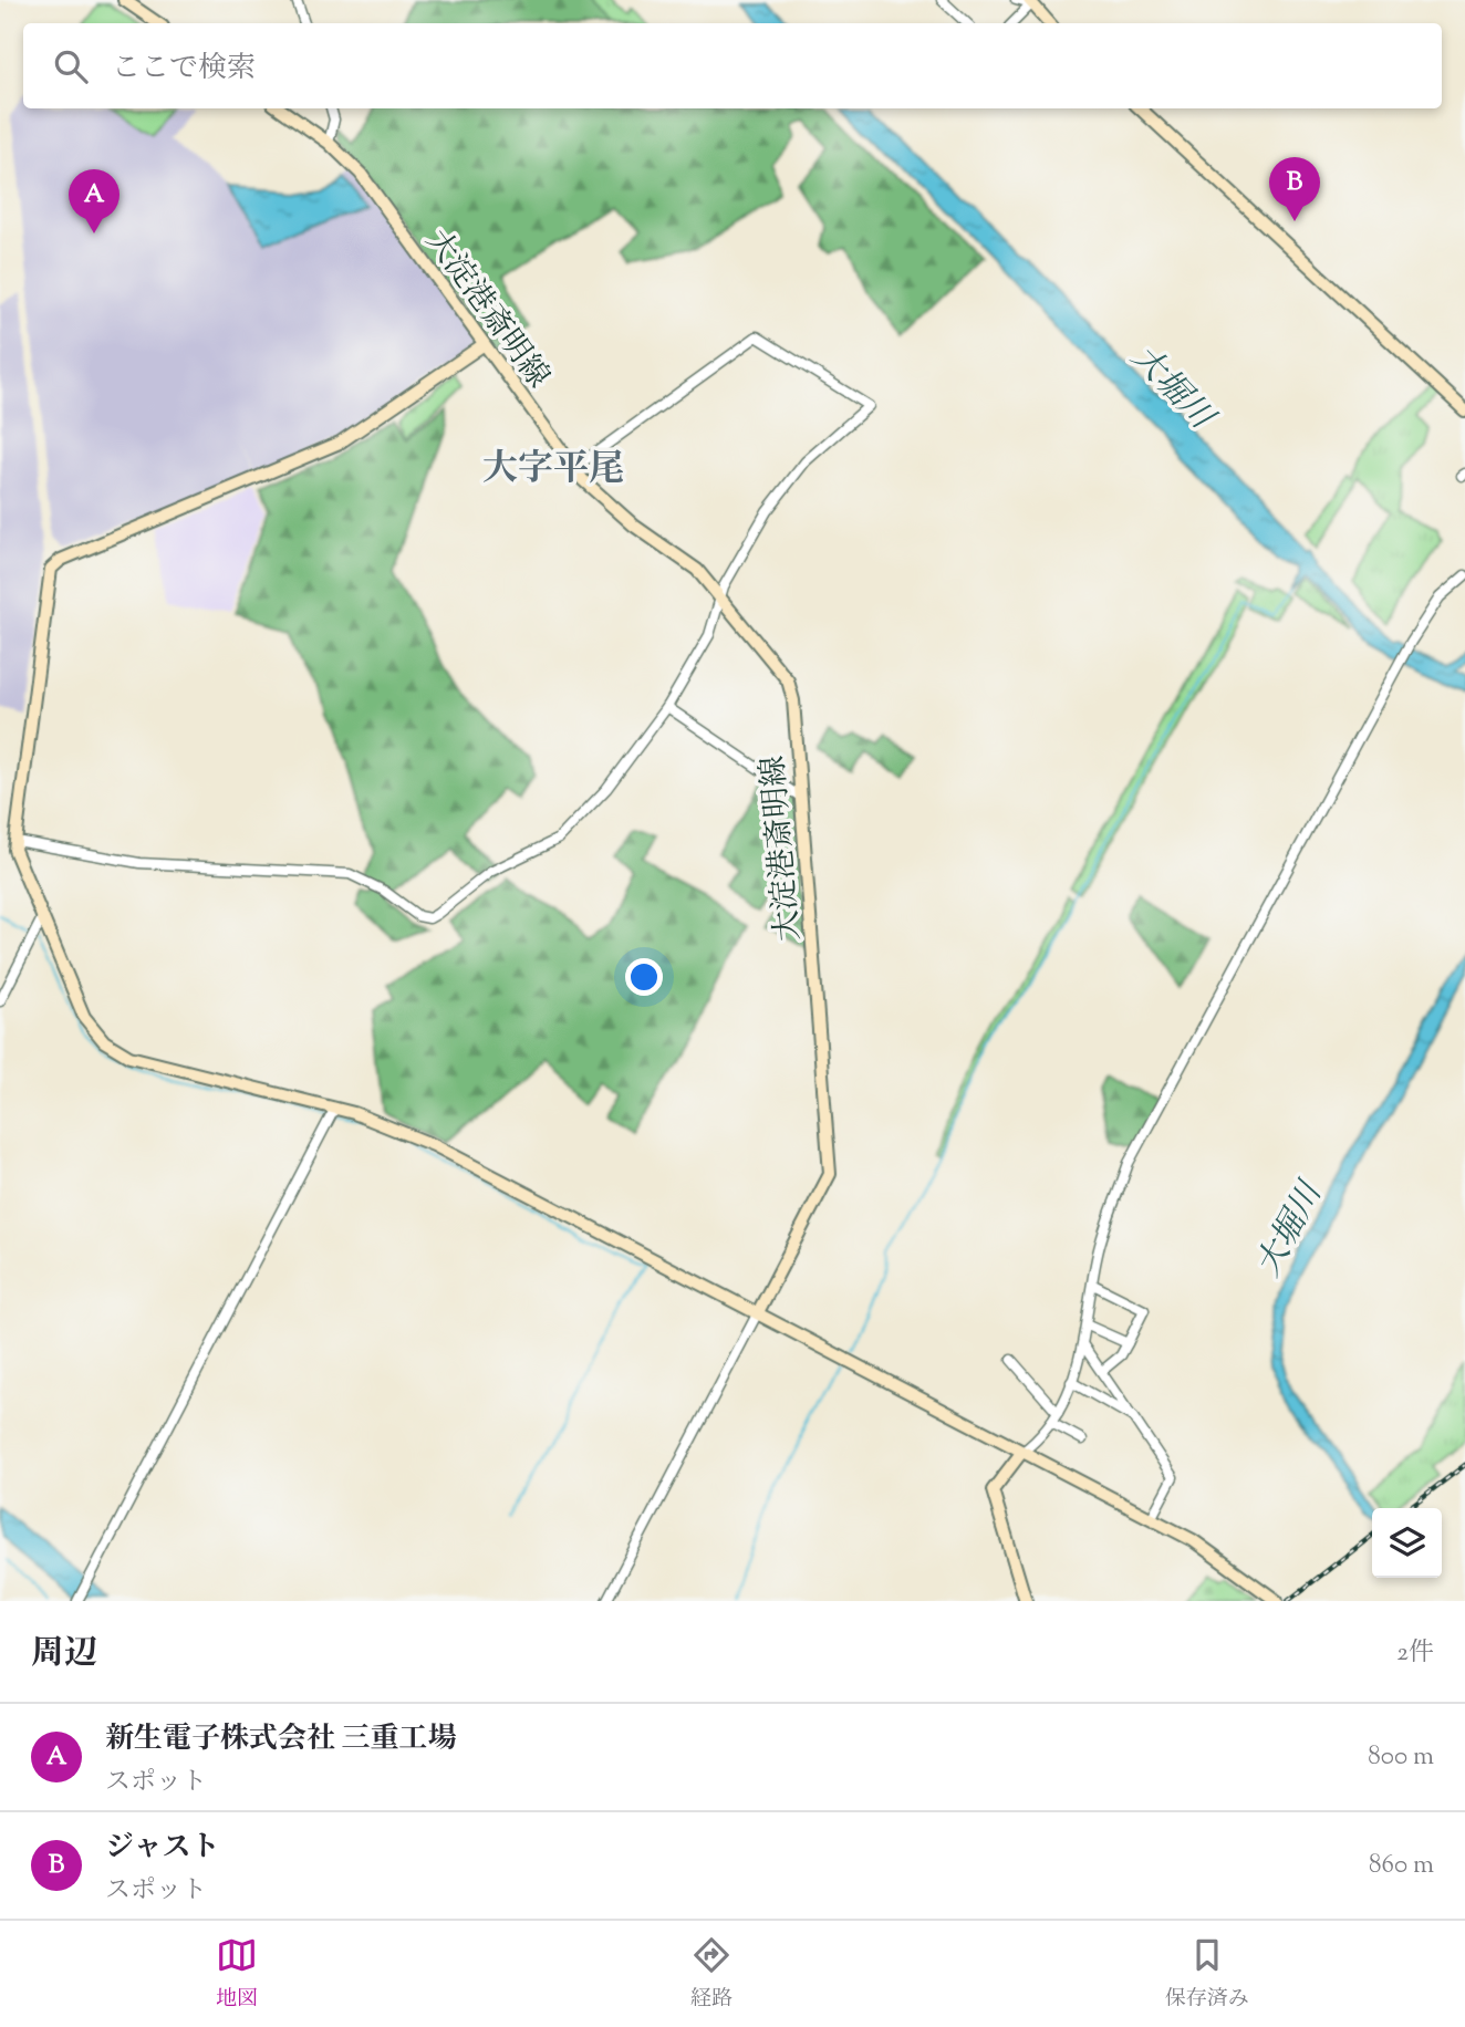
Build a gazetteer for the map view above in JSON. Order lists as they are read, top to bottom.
{
  "streets": {
    "street": ["大淀港斎明線"]
  },
  "districts": ["大字平尾"],
  "water": ["大堀川"],
  "page": {
    "search": "ここで検索",
    "pins": ["B", "A"],
    "heading": ["周辺", "2件"],
    "list": [
      {
        "mark": "A",
        "name": "新生電子株式会社 三重工場",
        "note": "スポット",
        "value": "800 m"
      },
      {
        "mark": "B",
        "name": "ジャスト",
        "note": "スポット",
        "value": "860 m"
      }
    ],
    "nav": ["地図", "経路", "保存済み"]
  }
}
